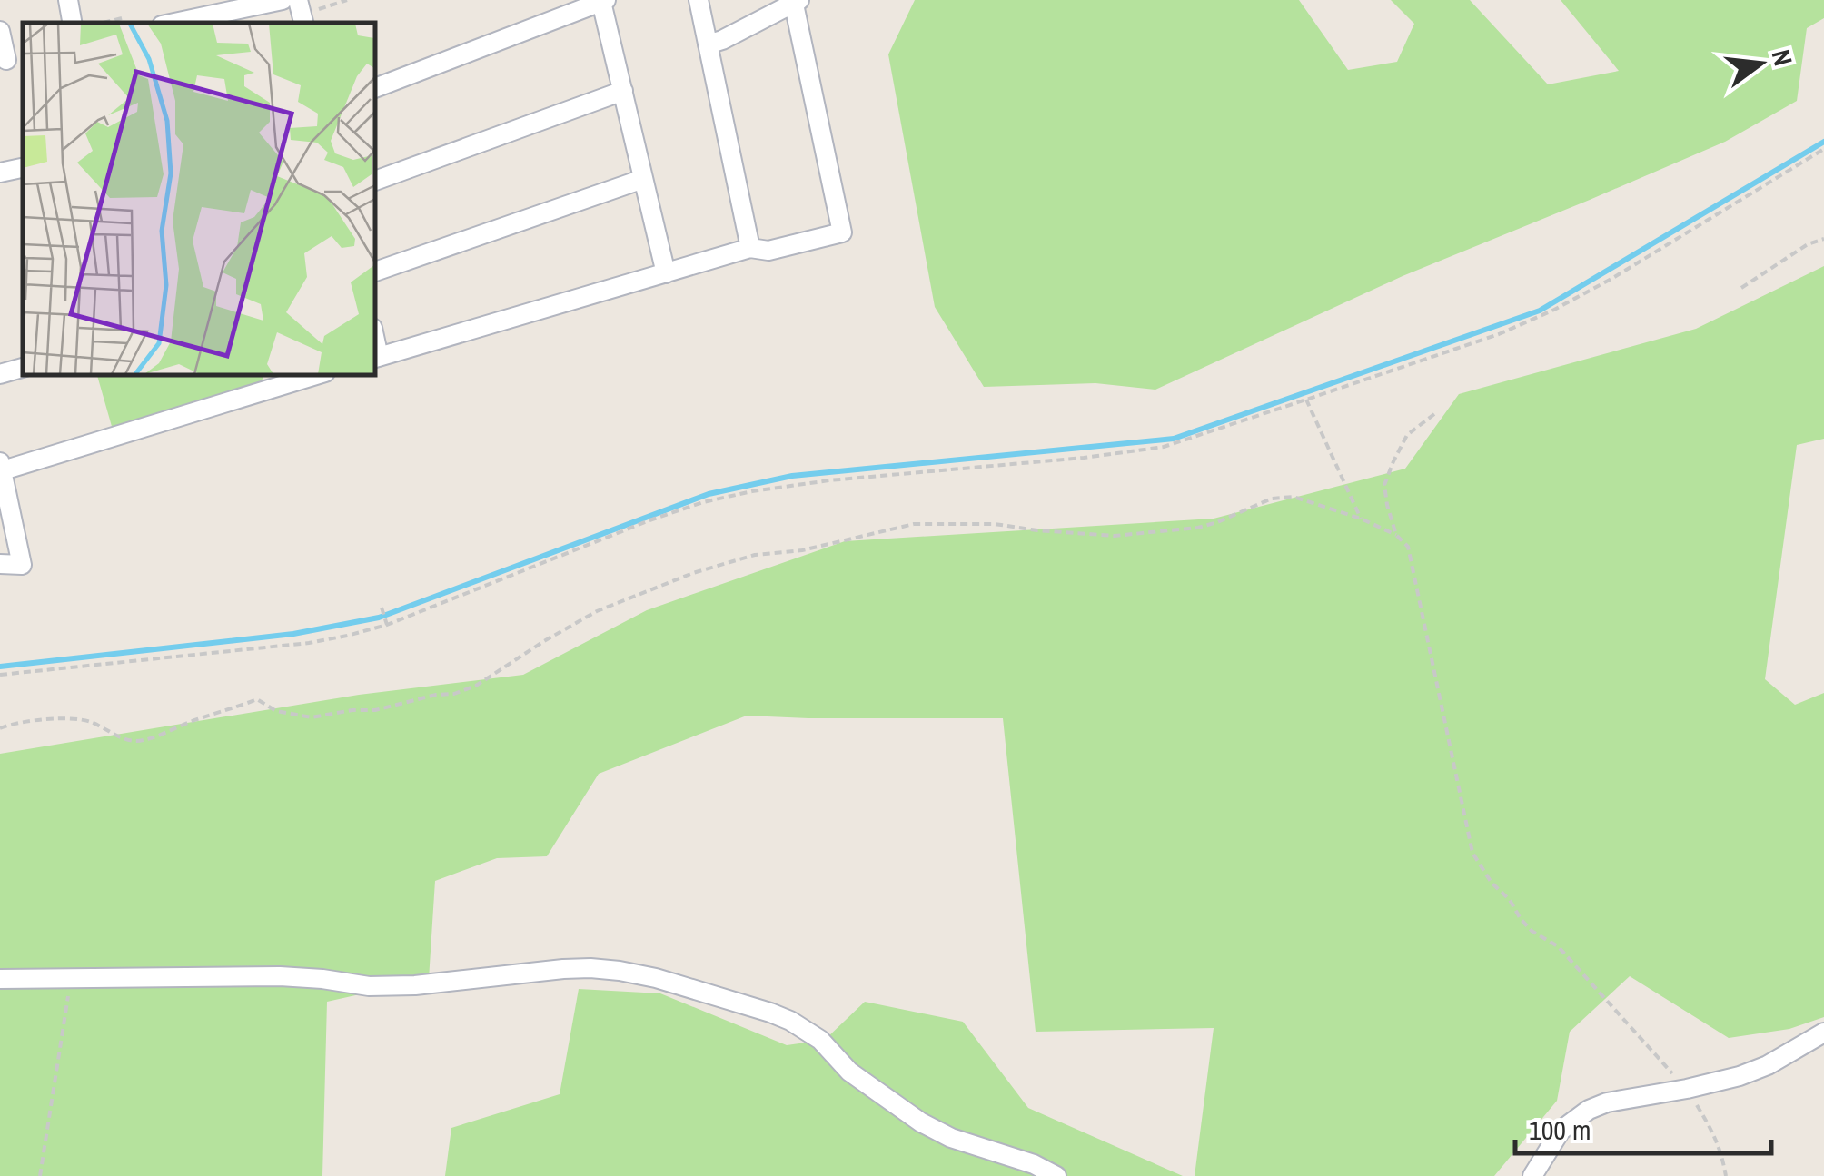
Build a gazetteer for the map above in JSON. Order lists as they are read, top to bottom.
{
  "scale_bar": "100 m",
  "north": "right"
}
